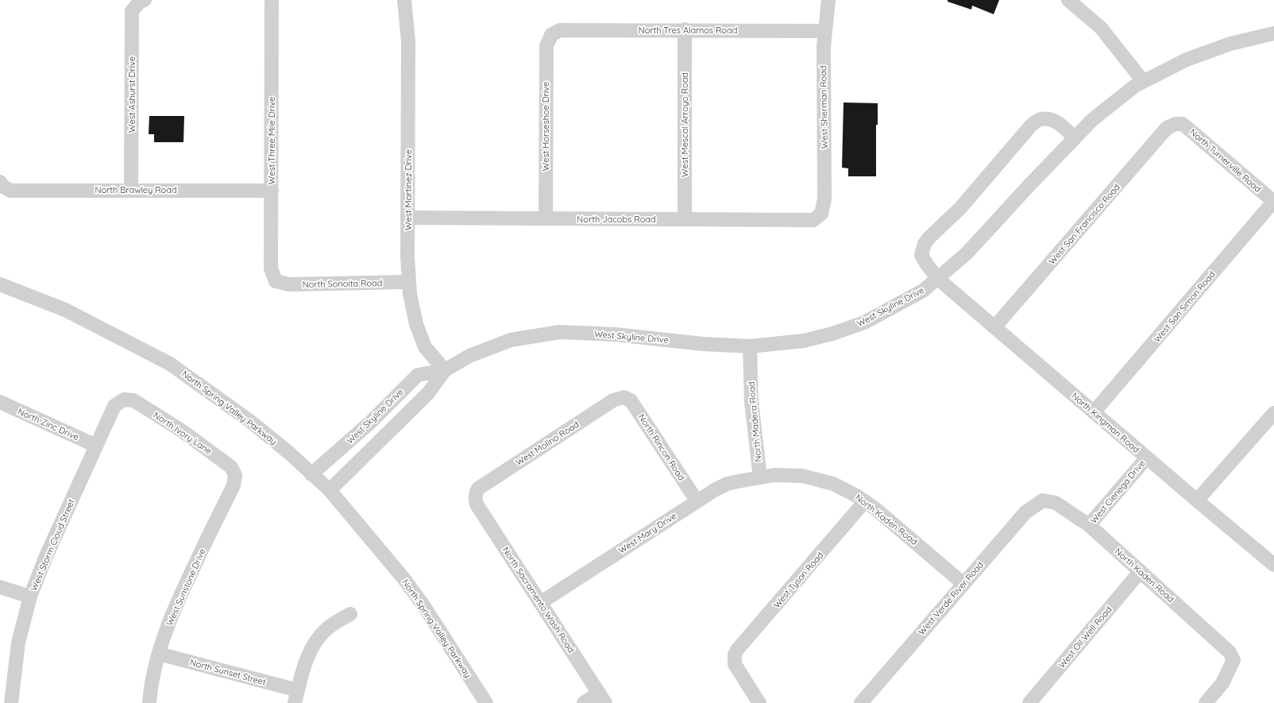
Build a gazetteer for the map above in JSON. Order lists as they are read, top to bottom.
{
  "streets": {
    "street": [
      "North Tres Alamos Road",
      "West Ashurst Drive",
      "West Sherman Road",
      "West Mescal Arroyo Road",
      "West Horseshoe Drive",
      "West Three Mile Drive",
      "North Turnerville Road",
      "North Brawley Road",
      "West Martinez Drive",
      "North Jacobs Road",
      "West San Francisco Road",
      "North Sonoita Road",
      "West Skyline Drive",
      "West San Simon Road",
      "North Spring Valley Parkway",
      "North Madera Road",
      "North Kingman Road",
      "North Zinc Drive",
      "North Ivory Lane",
      "West Molino Road",
      "North Rincon Road",
      "West Cienega Drive",
      "North Kaden Road",
      "West Mary Drive",
      "West Storm Cloud Street",
      "West Tyson Road",
      "West Sunstone Drive",
      "West Verde River Road",
      "North Sacramento Wash Road",
      "West Oil Well Road",
      "North Sunset Street"
    ]
  },
  "crossings": [
    ["North Tres Alamos Road", "West Sherman Road"],
    ["North Tres Alamos Road", "West Mescal Arroyo Road"],
    ["North Tres Alamos Road", "West Horseshoe Drive"],
    ["West Ashurst Drive", "North Brawley Road"],
    ["West Sherman Road", "North Jacobs Road"],
    ["West Mescal Arroyo Road", "North Jacobs Road"],
    ["West Horseshoe Drive", "North Jacobs Road"],
    ["West Three Mile Drive", "North Brawley Road"],
    ["West Three Mile Drive", "North Sonoita Road"],
    ["North Turnerville Road", "West San Francisco Road"],
    ["North Turnerville Road", "West San Simon Road"],
    ["West Martinez Drive", "North Jacobs Road"],
    ["West Martinez Drive", "North Sonoita Road"],
    ["West Martinez Drive", "West Skyline Drive"],
    ["West San Francisco Road", "North Kingman Road"],
    ["West Skyline Drive", "North Spring Valley Parkway"],
    ["West Skyline Drive", "North Madera Road"],
    ["West Skyline Drive", "North Kingman Road"],
    ["West San Simon Road", "North Kingman Road"],
    ["North Madera Road", "North Kaden Road"],
    ["North Madera Road", "West Mary Drive"],
    ["North Kingman Road", "West Cienega Drive"],
    ["North Zinc Drive", "West Storm Cloud Street"],
    ["North Ivory Lane", "West Storm Cloud Street"],
    ["North Ivory Lane", "West Sunstone Drive"],
    ["West Molino Road", "North Rincon Road"],
    ["West Molino Road", "North Sacramento Wash Road"],
    ["North Rincon Road", "West Mary Drive"],
    ["West Cienega Drive", "North Kaden Road"],
    ["North Kaden Road", "West Mary Drive"],
    ["North Kaden Road", "West Tyson Road"],
    ["North Kaden Road", "West Verde River Road"],
    ["North Kaden Road", "West Oil Well Road"],
    ["West Mary Drive", "North Sacramento Wash Road"],
    ["West Sunstone Drive", "North Sunset Street"]
  ]
}
